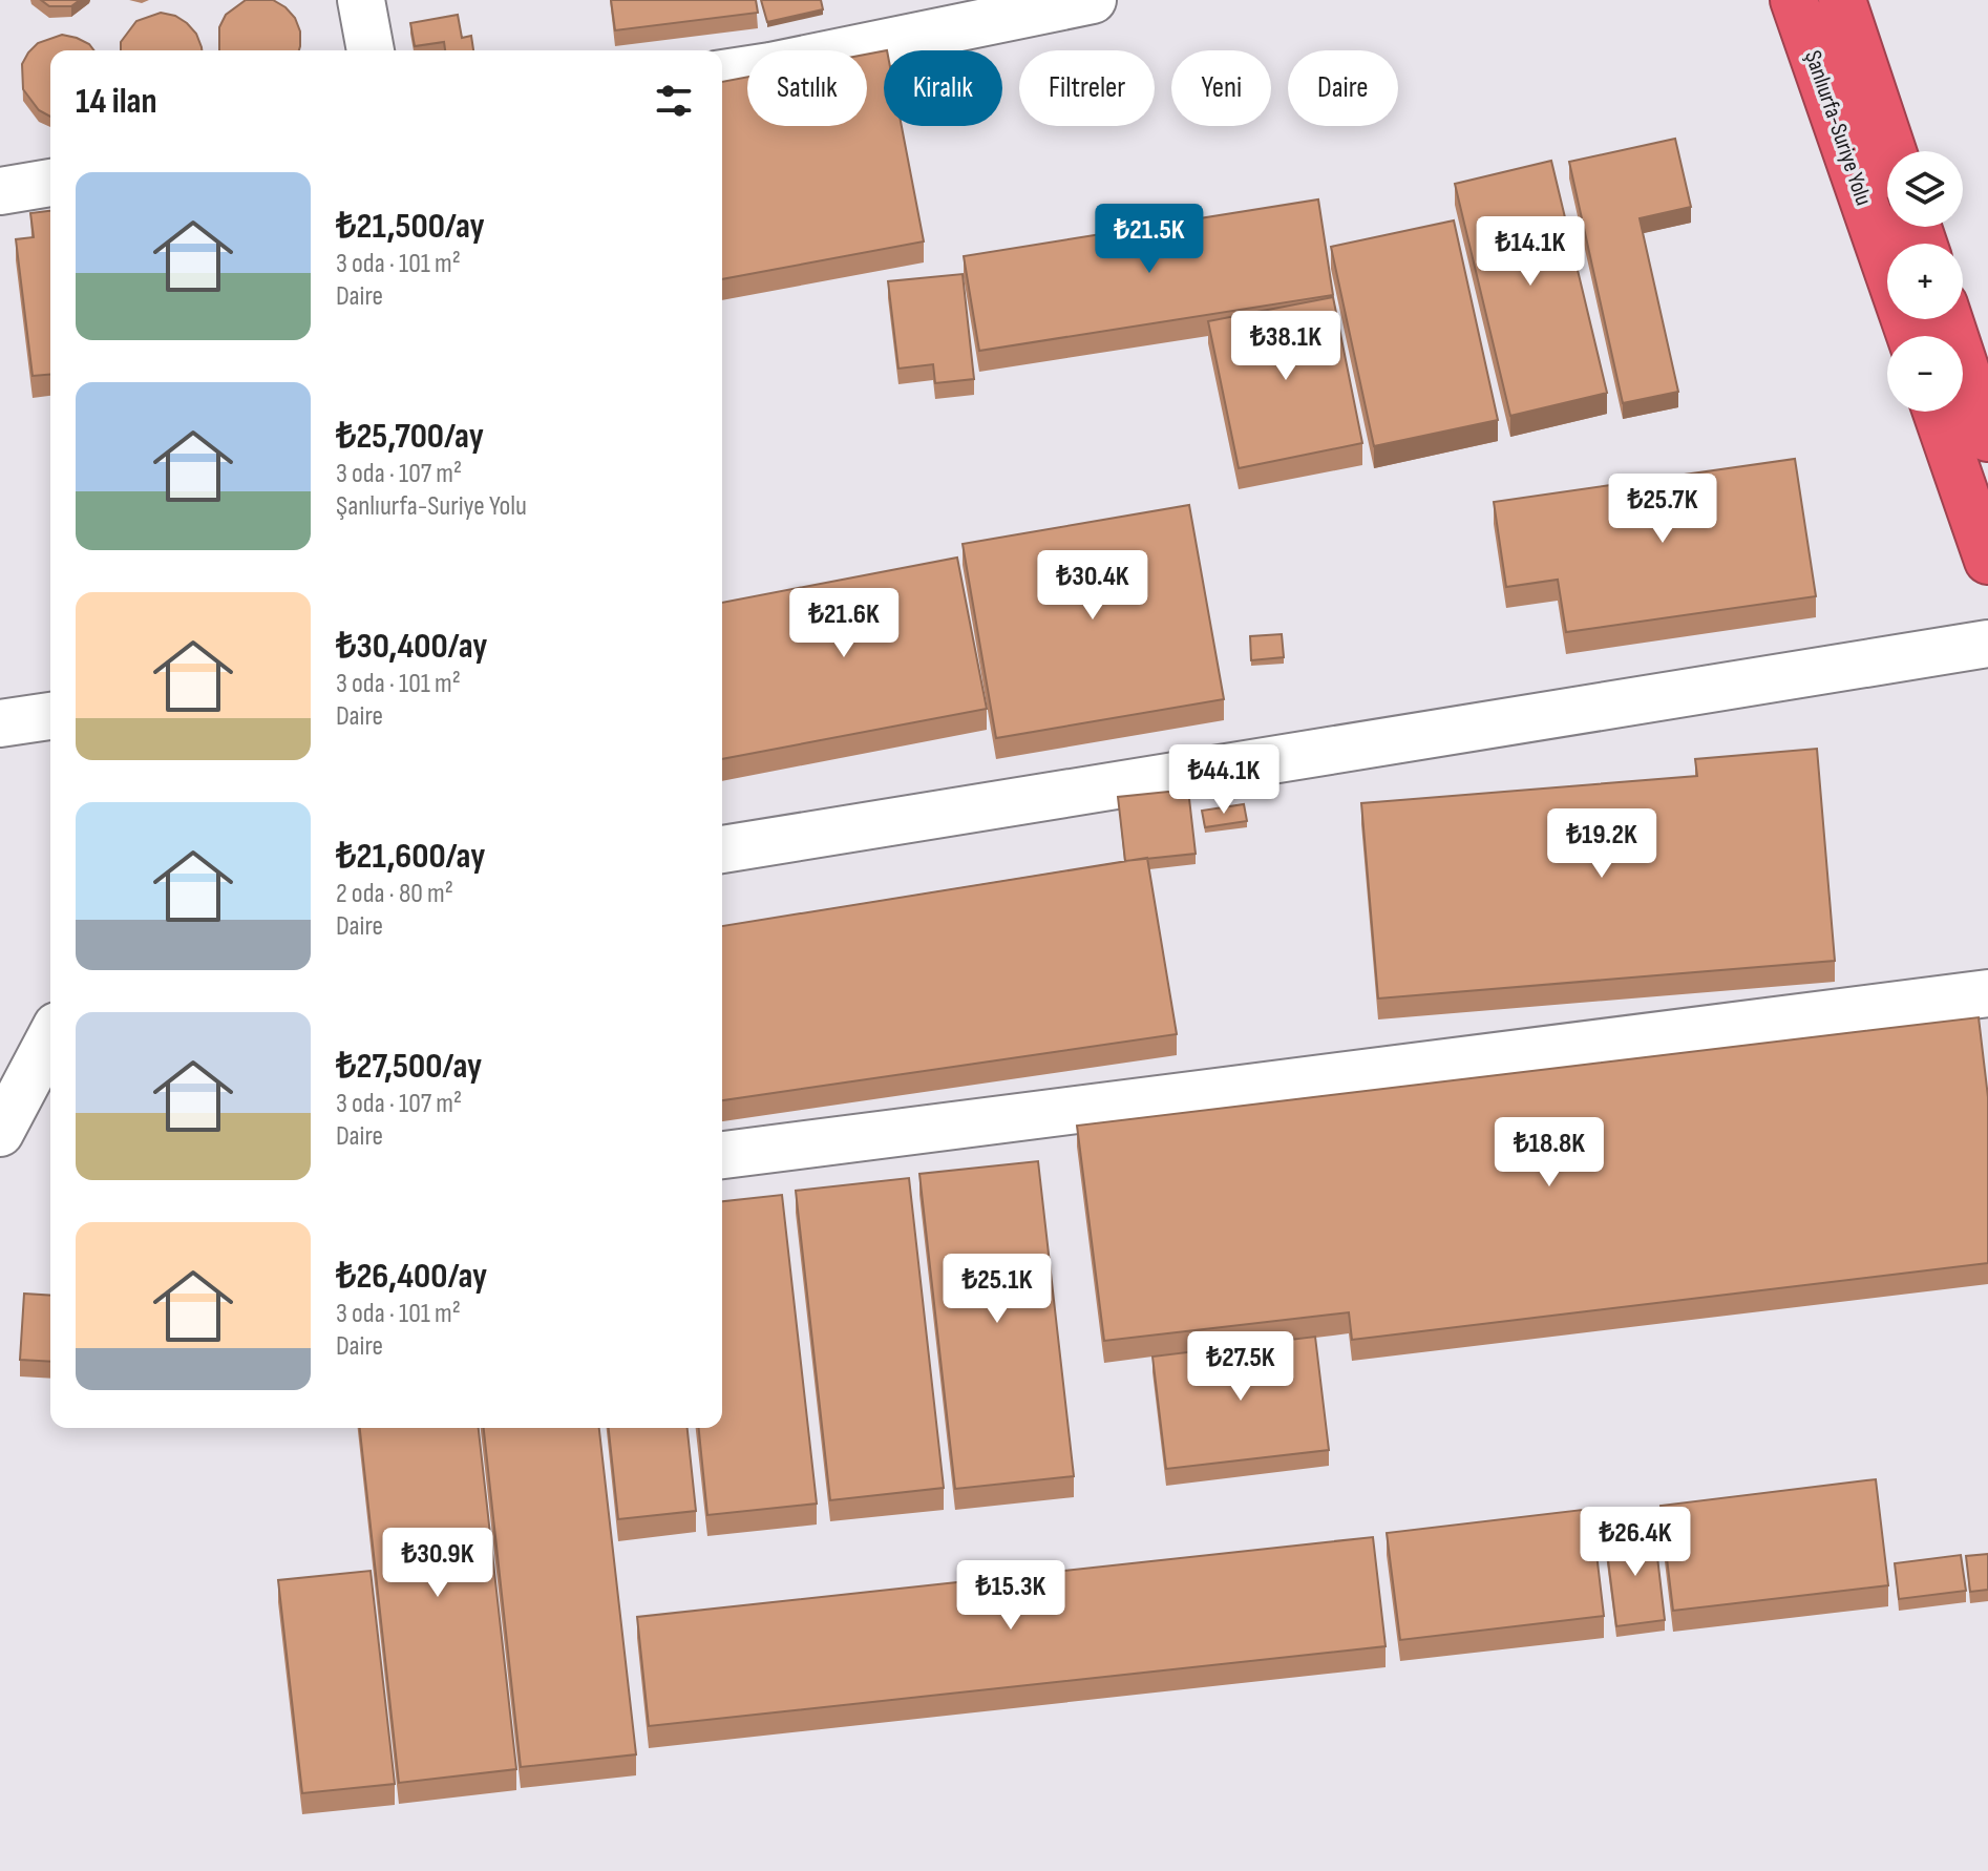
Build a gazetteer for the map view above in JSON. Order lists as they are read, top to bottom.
{
  "streets": {
    "highway": ["Şanlıurfa-Suriye Yolu"]
  },
  "page": {
    "chip": [
      "Satılık",
      "Kiralık",
      "Filtreler",
      "Yeni",
      "Daire"
    ],
    "heading": "14 ilan",
    "map_buttons": ["+", "−"],
    "list": [
      {
        "name": "₺21,500/ay",
        "note": "3 oda · 101 m² · Daire"
      },
      {
        "name": "₺25,700/ay",
        "note": "3 oda · 107 m² · Şanlıurfa-Suriye Yolu"
      },
      {
        "name": "₺30,400/ay",
        "note": "3 oda · 101 m² · Daire"
      },
      {
        "name": "₺21,600/ay",
        "note": "2 oda · 80 m² · Daire"
      },
      {
        "name": "₺27,500/ay",
        "note": "3 oda · 107 m² · Daire"
      },
      {
        "name": "₺26,400/ay",
        "note": "3 oda · 101 m² · Daire"
      }
    ],
    "price": [
      "₺21.5K",
      "₺14.1K",
      "₺38.1K",
      "₺25.7K",
      "₺30.4K",
      "₺21.6K",
      "₺44.1K",
      "₺19.2K",
      "₺18.8K",
      "₺25.1K",
      "₺27.5K",
      "₺26.4K",
      "₺30.9K",
      "₺15.3K"
    ]
  }
}
